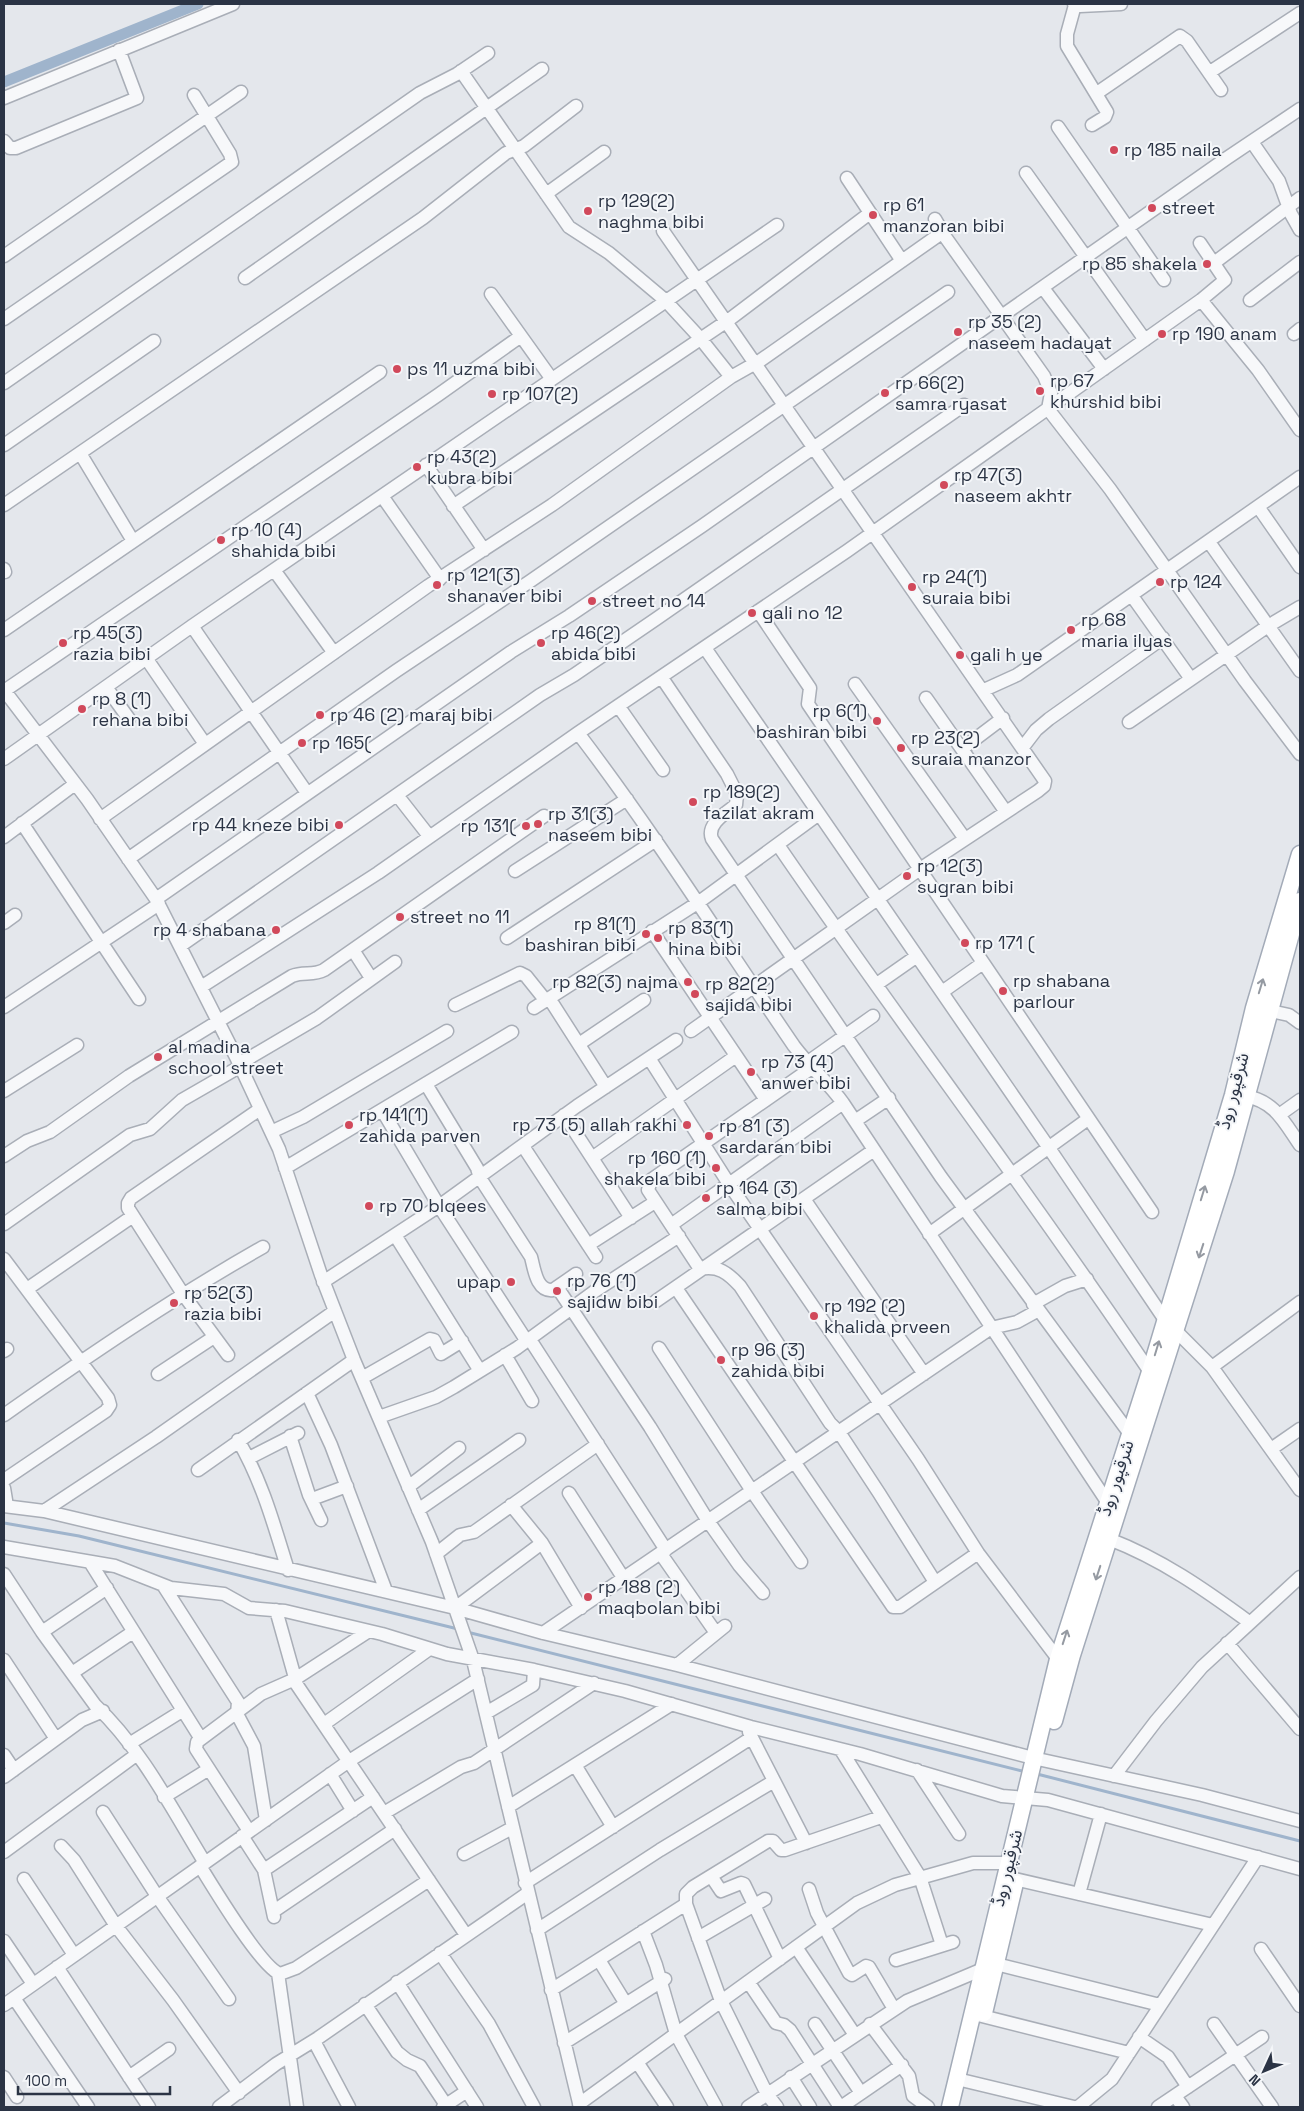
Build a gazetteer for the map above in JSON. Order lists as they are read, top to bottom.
{
  "streets": {
    "main road": ["شرقپور روڈ"]
  },
  "places": [
    "rp 185 naila",
    "street",
    "rp 129(2) naghma bibi",
    "rp 61 manzoran bibi",
    "rp 85 shakela",
    "rp 35 (2) naseem hadayat",
    "rp 190 anam",
    "ps 11 uzma bibi",
    "rp 67 khurshid bibi",
    "rp 66(2) samra ryasat",
    "rp 107(2)",
    "rp 43(2) kubra bibi",
    "rp 47(3) naseem akhtr",
    "rp 10 (4) shahida bibi",
    "rp 124",
    "rp 121(3) shanaver bibi",
    "rp 24(1) suraia bibi",
    "street no 14",
    "gali no 12",
    "rp 68 maria ilyas",
    "rp 45(3) razia bibi",
    "rp 46(2) abida bibi",
    "gali h ye",
    "rp 8 (1) rehana bibi",
    "rp 46 (2) maraj bibi",
    "rp 6(1) bashiran bibi",
    "rp 165(",
    "rp 23(2) suraia manzor",
    "rp 189(2) fazilat akram",
    "rp 31(3) naseem bibi",
    "rp 44 kneze bibi",
    "rp 131(",
    "rp 12(3) sugran bibi",
    "street no 11",
    "rp 4 shabana",
    "rp 81(1) bashiran bibi",
    "rp 83(1) hina bibi",
    "rp 171 (",
    "rp 82(3) najma",
    "rp shabana parlour",
    "rp 82(2) sajida bibi",
    "al madina school street",
    "rp 73 (4) anwer bibi",
    "rp 141(1) zahida parven",
    "rp 73 (5) allah rakhi",
    "rp 81 (3) sardaran bibi",
    "rp 160 (1) shakela bibi",
    "rp 164 (3) salma bibi",
    "rp 70 blqees",
    "upap",
    "rp 76 (1) sajidw bibi",
    "rp 52(3) razia bibi",
    "rp 192 (2) khalida prveen",
    "rp 96 (3) zahida bibi",
    "rp 188 (2) maqbolan bibi"
  ],
  "scale_bar": "100 m",
  "north": "bottom left"
}
